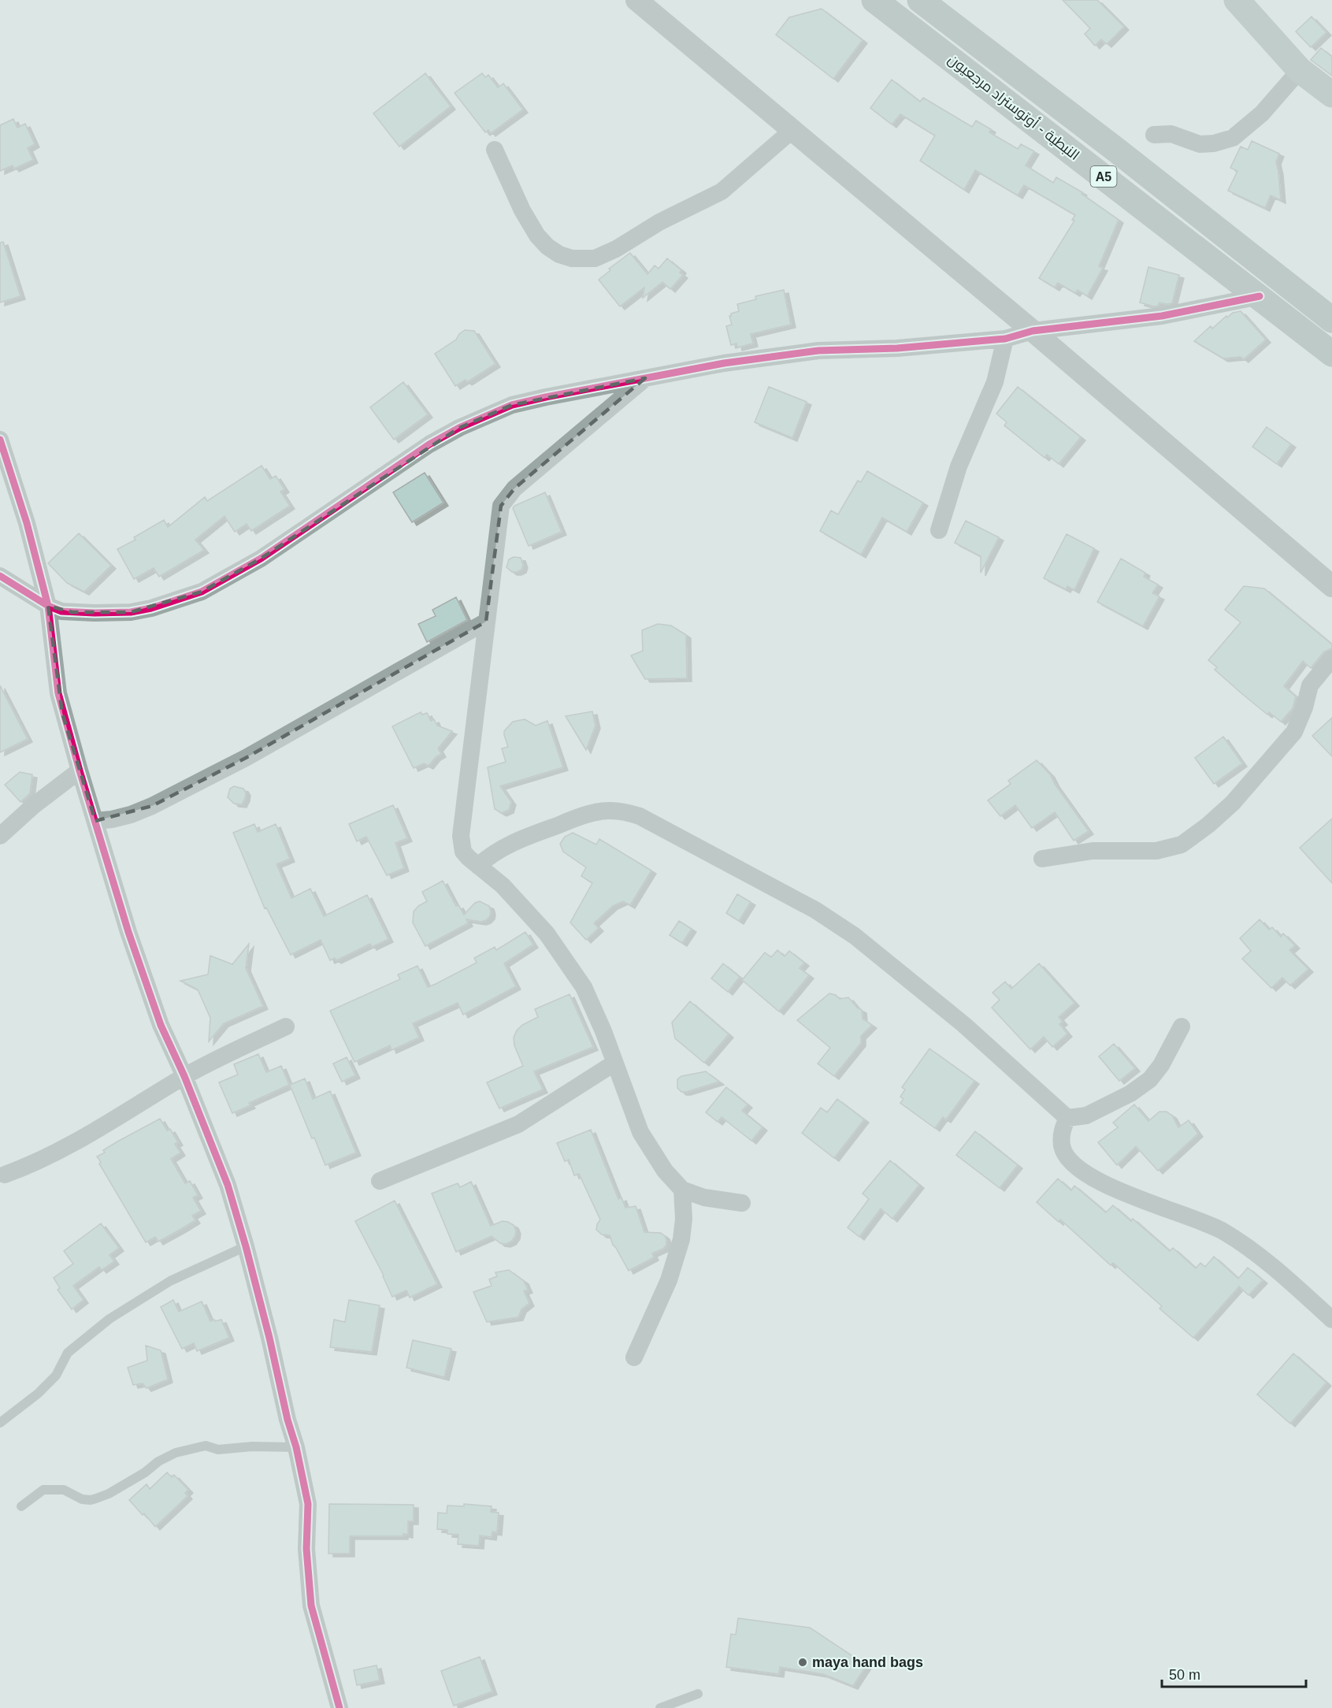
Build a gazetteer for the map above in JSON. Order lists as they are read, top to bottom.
{
  "streets": {
    "highway": ["النبطية - أوتوستراد مرجعيون", "A5"]
  },
  "places": ["maya hand bags"],
  "scale_bar": "50 m"
}
